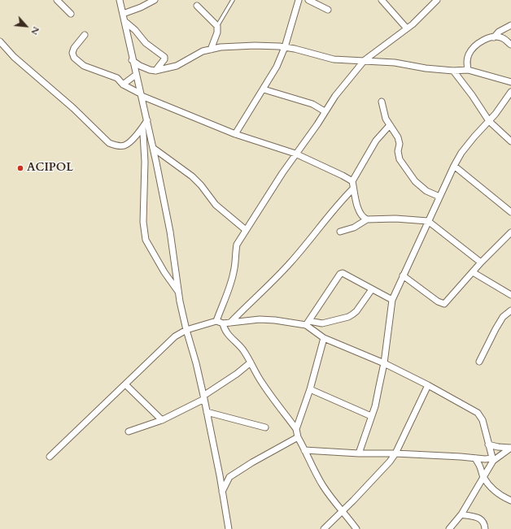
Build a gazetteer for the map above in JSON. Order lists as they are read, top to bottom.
{
  "places": ["ACIPOL"],
  "north": "bottom right"
}
